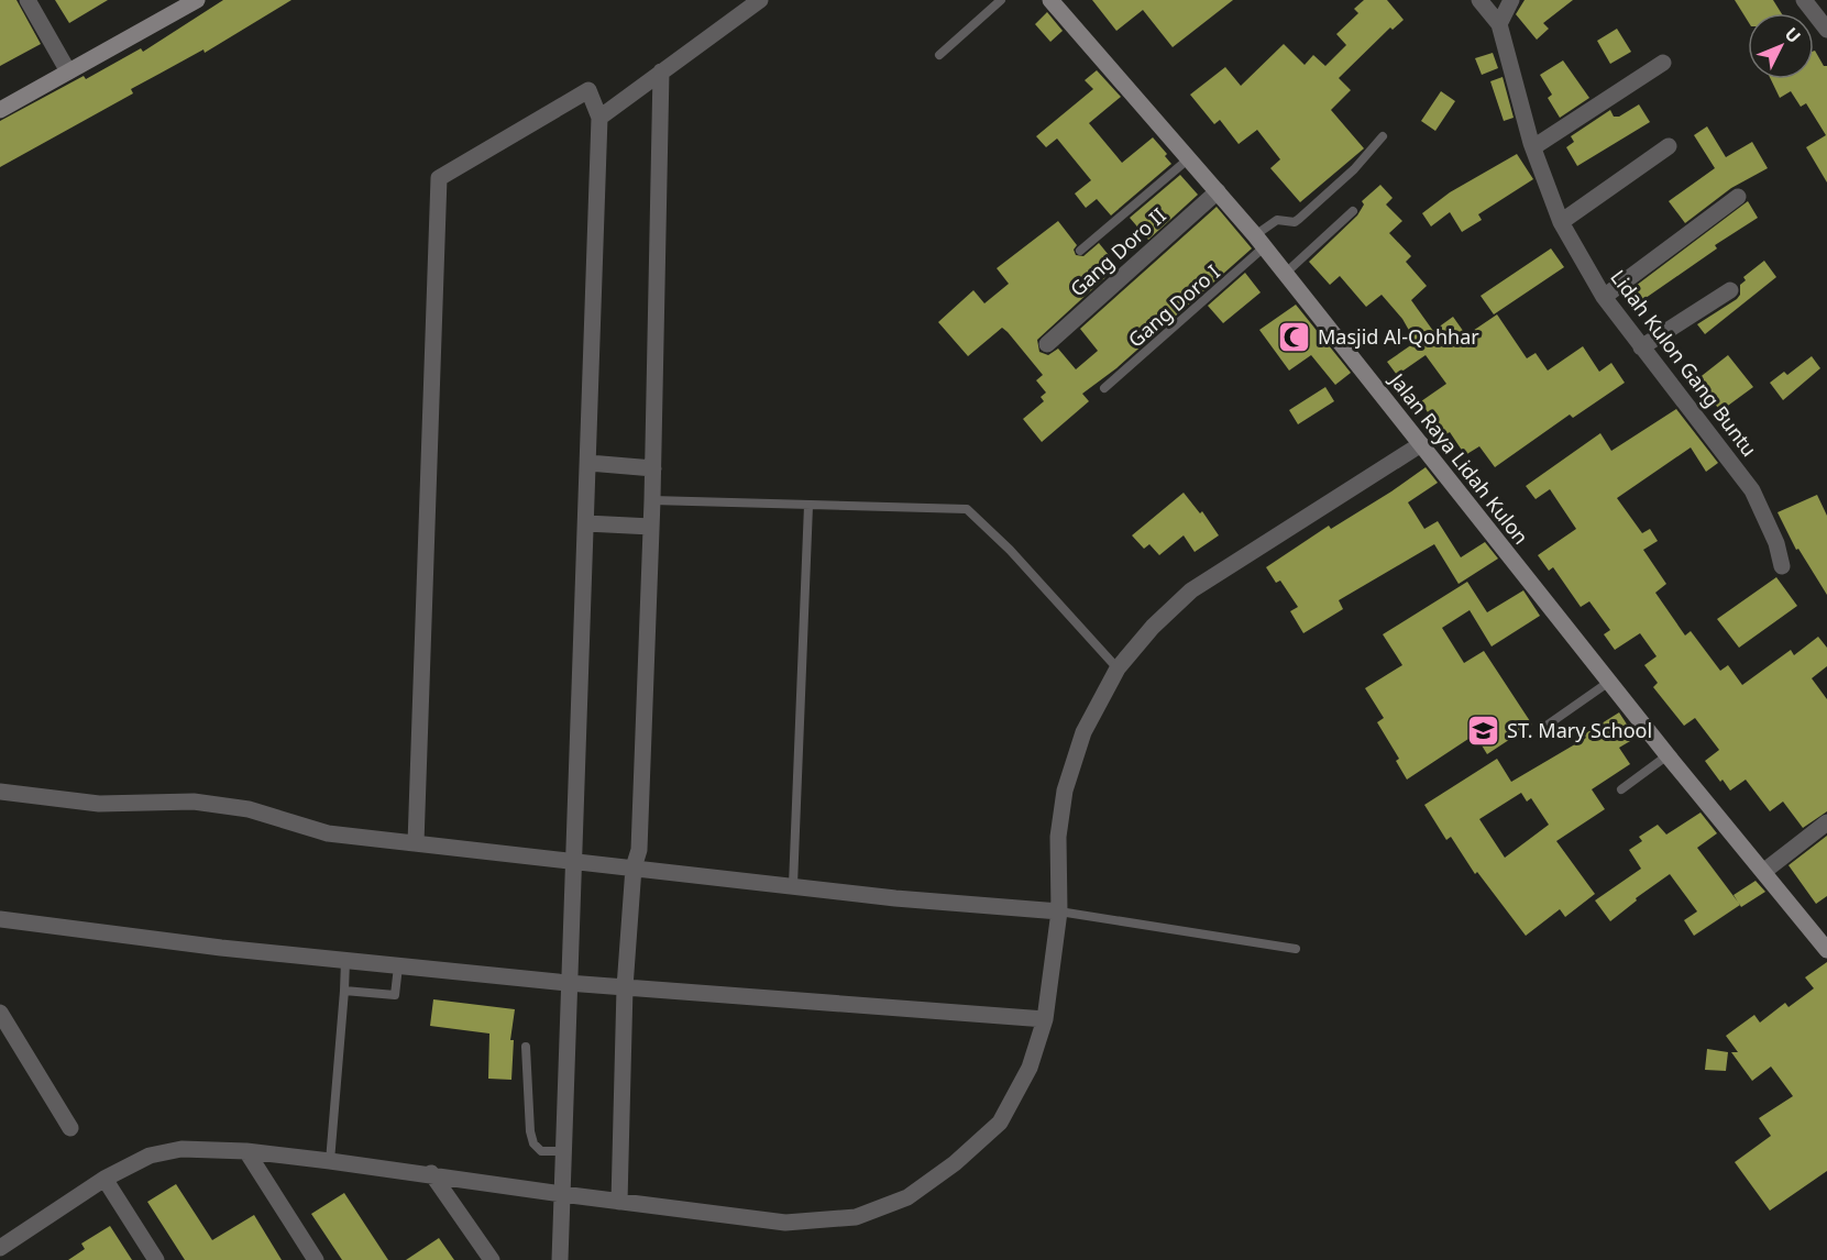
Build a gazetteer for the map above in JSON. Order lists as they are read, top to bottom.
{
  "streets": {
    "main road": ["Jalan Raya Lidah Kulon"],
    "street": ["Gang Doro II", "Lidah Kulon Gang Buntu"],
    "lane": ["Gang Doro I"]
  },
  "crossings": [
    ["Gang Doro II", "Jalan Raya Lidah Kulon"],
    ["Gang Doro I", "Jalan Raya Lidah Kulon"]
  ],
  "places": {
    "mosque": ["Masjid Al-Qohhar"],
    "school or university": ["ST. Mary School"]
  },
  "north": "top right"
}
